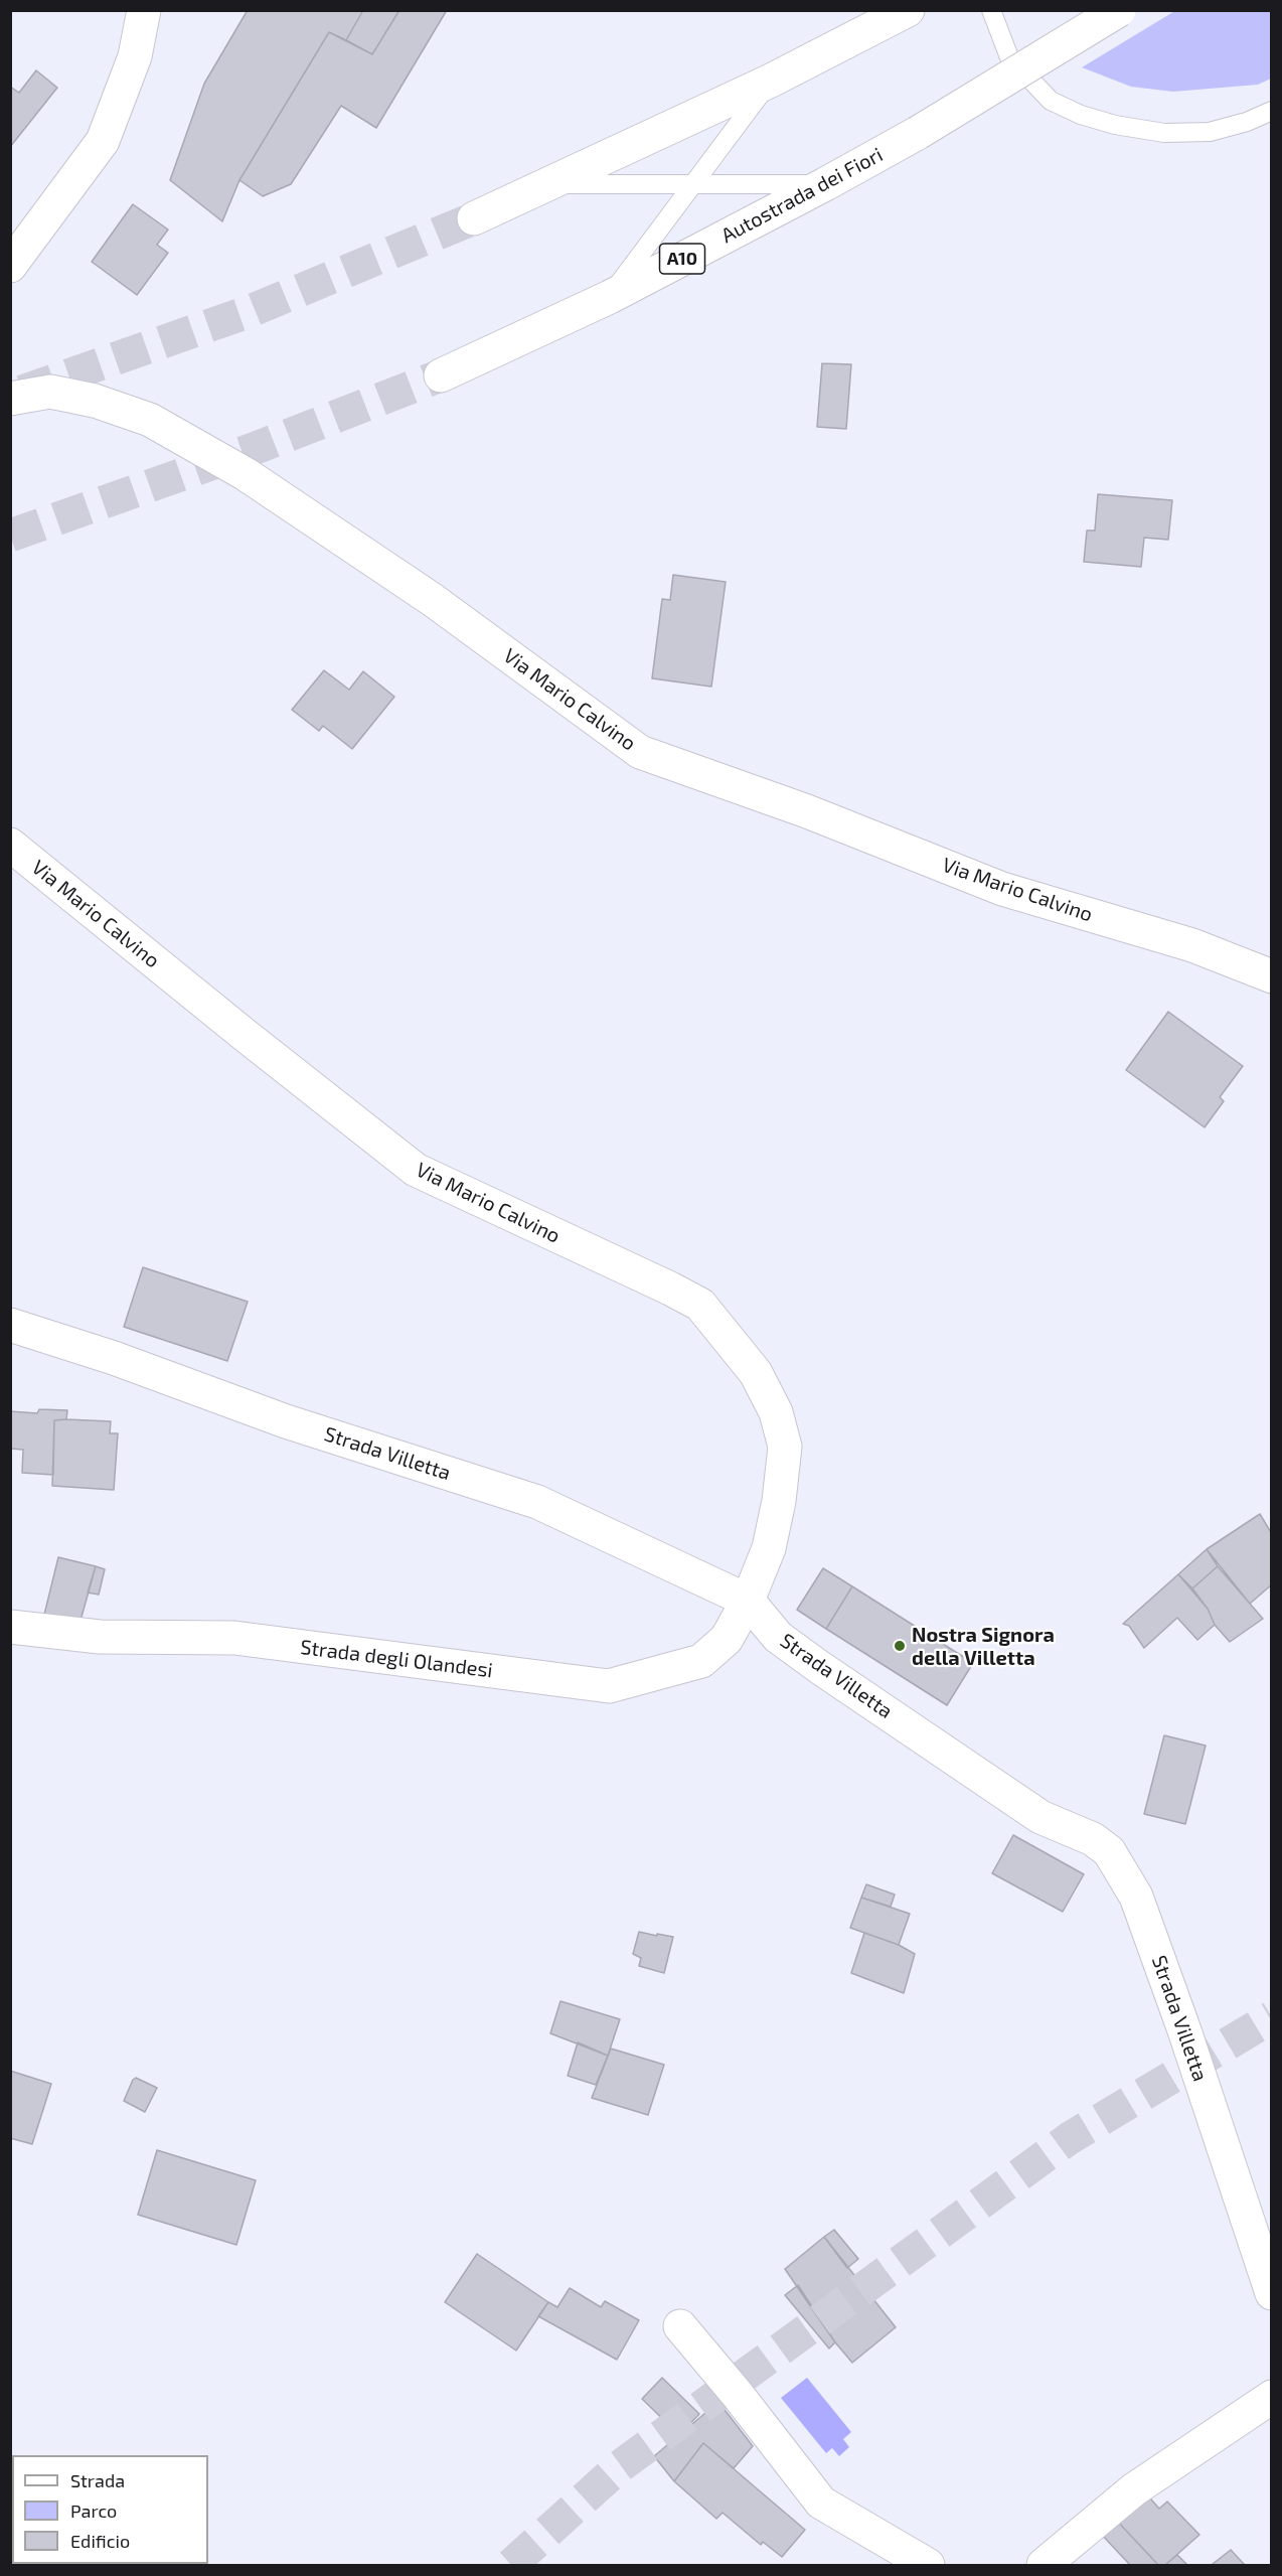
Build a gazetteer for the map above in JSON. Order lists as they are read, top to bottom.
{
  "streets": {
    "main road": [
      "Autostrada dei Fiori",
      "A10",
      "Via Mario Calvino",
      "Strada Villetta",
      "Strada degli Olandesi"
    ]
  },
  "crossings": [
    ["Via Mario Calvino", "Strada Villetta"],
    ["Via Mario Calvino", "Strada degli Olandesi"],
    ["Strada Villetta", "Strada degli Olandesi"]
  ],
  "places": ["Nostra Signora della Villetta"],
  "legend": ["Strada", "Parco", "Edificio"]
}
